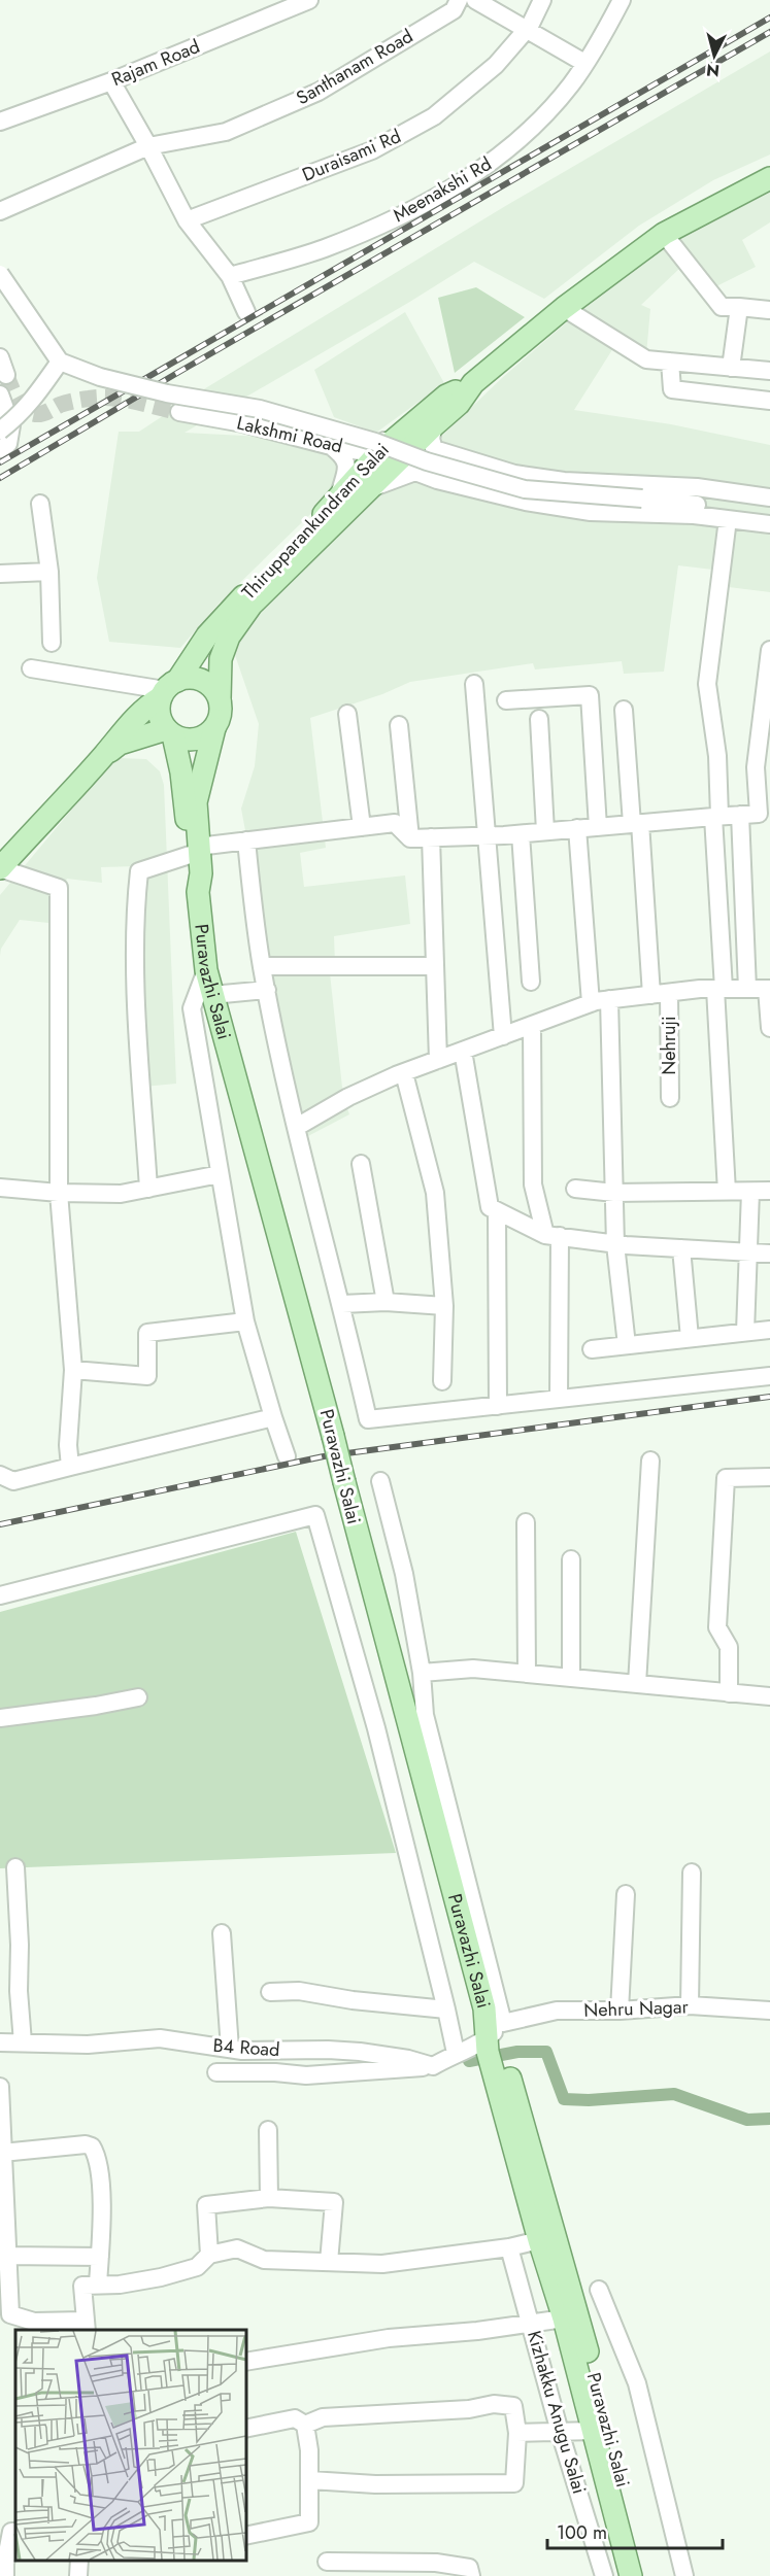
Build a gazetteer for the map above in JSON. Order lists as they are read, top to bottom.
{
  "streets": {
    "main road": ["Thirupparankundram Salai", "Puravazhi Salai"],
    "street": [
      "Rajam Road",
      "Santhanam Road",
      "Duraisami Rd",
      "Meenakshi Rd",
      "Lakshmi Road",
      "Nehruji",
      "Nehru Nagar",
      "B4 Road",
      "Kizhakku Anugu Salai"
    ]
  },
  "crossings": [
    ["Lakshmi Road", "Thirupparankundram Salai"],
    ["Thirupparankundram Salai", "Puravazhi Salai"]
  ],
  "scale_bar": "100 m",
  "north": "bottom"
}
